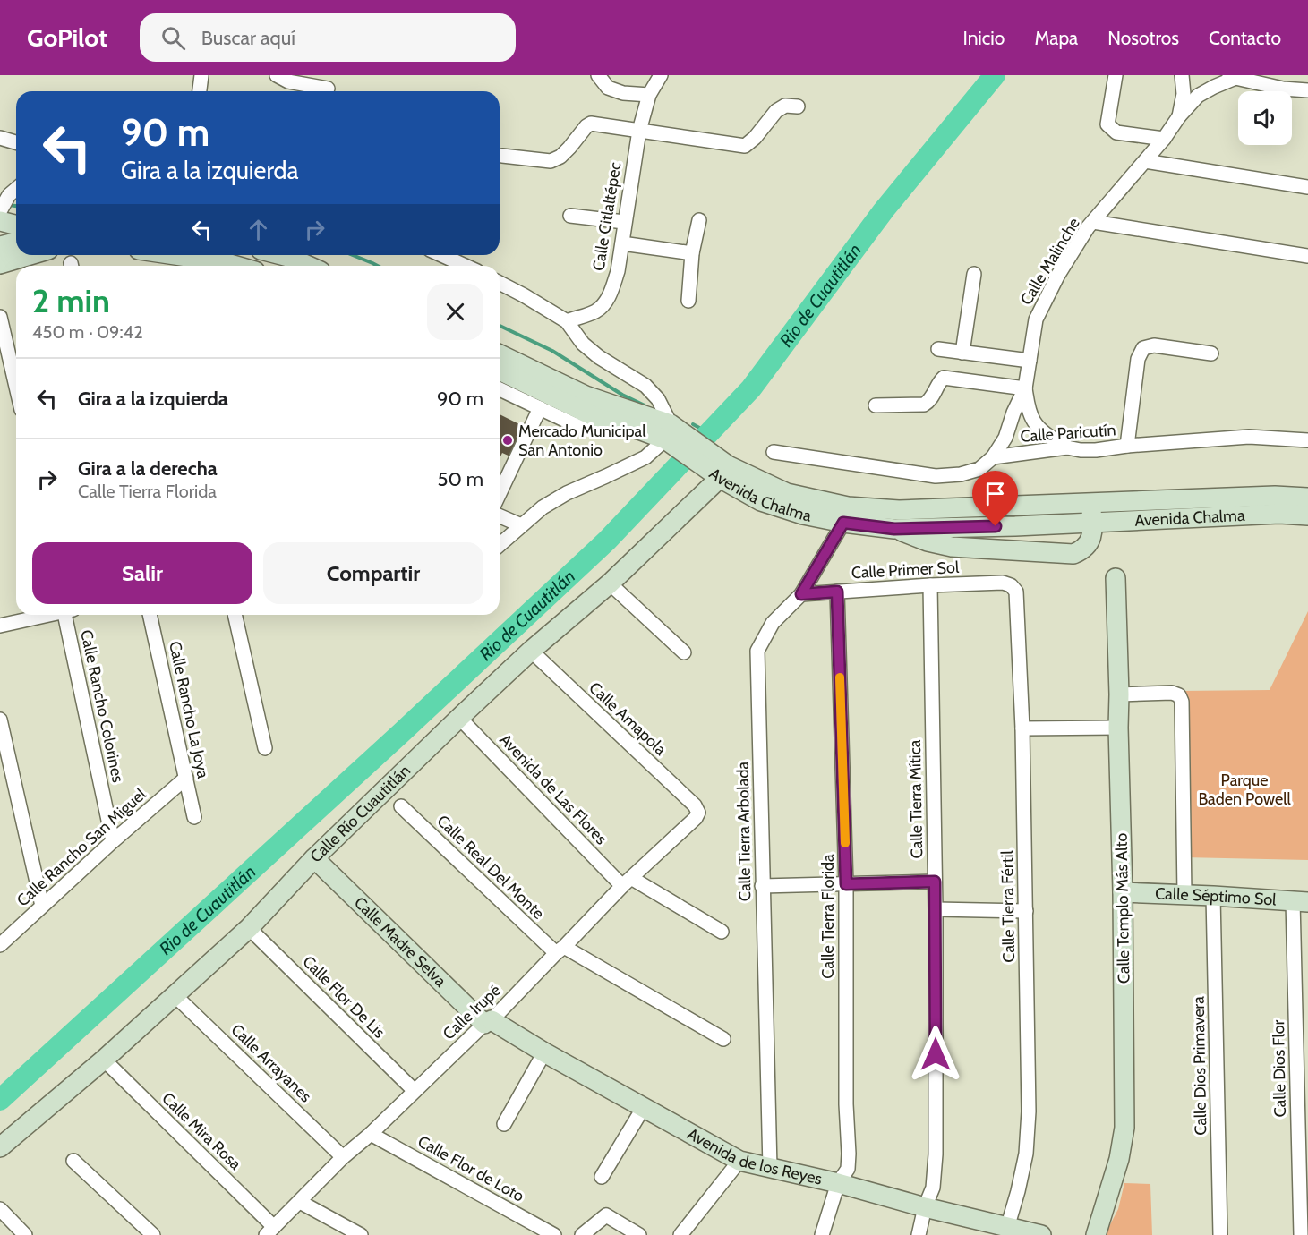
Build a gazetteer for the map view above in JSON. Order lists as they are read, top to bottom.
{
  "streets": {
    "street": [
      "Calle Citlaltépec",
      "Calle Malinche",
      "Calle Paricutín",
      "Avenida Chalma",
      "Calle Primer Sol",
      "Calle Rancho Colorines",
      "Calle Rancho La Joya",
      "Calle Amapola",
      "Avenida de Las Flores",
      "Calle Tierra Mítica",
      "Calle Río Cuautitlán",
      "Calle Tierra Arbolada",
      "Calle Rancho San Miguel",
      "Calle Real Del Monte",
      "Calle Séptimo Sol",
      "Calle Tierra Fértil",
      "Calle Templo Más Alto",
      "Calle Tierra Florida",
      "Calle Madre Selva",
      "Calle Flor De Lis",
      "Calle Irupé",
      "Calle Arrayanes",
      "Calle Dios Primavera",
      "Calle Dios Flor",
      "Calle Mira Rosa",
      "Avenida de los Reyes",
      "Calle Flor de Loto"
    ]
  },
  "crossings": [
    ["Calle Malinche", "Calle Paricutín"],
    ["Avenida Chalma", "Calle Río Cuautitlán"],
    ["Avenida Chalma", "Calle Tierra Arbolada"],
    ["Calle Primer Sol", "Calle Tierra Mítica"],
    ["Calle Primer Sol", "Calle Tierra Arbolada"],
    ["Calle Primer Sol", "Calle Tierra Fértil"],
    ["Calle Primer Sol", "Calle Tierra Florida"],
    ["Calle Rancho Colorines", "Calle Rancho San Miguel"],
    ["Calle Rancho La Joya", "Calle Rancho San Miguel"],
    ["Calle Amapola", "Calle Río Cuautitlán"],
    ["Calle Amapola", "Calle Irupé"],
    ["Avenida de Las Flores", "Calle Río Cuautitlán"],
    ["Avenida de Las Flores", "Calle Irupé"],
    ["Calle Tierra Mítica", "Avenida de los Reyes"],
    ["Calle Río Cuautitlán", "Calle Madre Selva"],
    ["Calle Río Cuautitlán", "Calle Flor De Lis"],
    ["Calle Río Cuautitlán", "Calle Arrayanes"],
    ["Calle Río Cuautitlán", "Calle Mira Rosa"],
    ["Calle Tierra Arbolada", "Avenida de los Reyes"],
    ["Calle Real Del Monte", "Calle Irupé"],
    ["Calle Séptimo Sol", "Calle Templo Más Alto"],
    ["Calle Séptimo Sol", "Calle Dios Primavera"],
    ["Calle Séptimo Sol", "Calle Dios Flor"],
    ["Calle Tierra Fértil", "Avenida de los Reyes"],
    ["Calle Tierra Florida", "Avenida de los Reyes"],
    ["Calle Madre Selva", "Calle Irupé"],
    ["Calle Madre Selva", "Avenida de los Reyes"],
    ["Calle Flor De Lis", "Calle Irupé"],
    ["Calle Irupé", "Calle Arrayanes"],
    ["Calle Irupé", "Calle Mira Rosa"],
    ["Calle Irupé", "Avenida de los Reyes"],
    ["Calle Irupé", "Calle Flor de Loto"]
  ],
  "water": ["Rio de Cuautitlán"],
  "parks": ["Parque Baden Powell"],
  "places": ["Mercado Municipal San Antonio"],
  "page": {
    "header": "GoPilot",
    "search": "Buscar aquí",
    "nav": [
      "Inicio",
      "Mapa",
      "Nosotros",
      "Contacto"
    ],
    "turn": ["90 m", "Gira a la izquierda"],
    "heading": ["2 min", "450 m · 09:42"],
    "list": [
      {
        "name": "Gira a la izquierda",
        "value": "90 m"
      },
      {
        "name": "Gira a la derecha",
        "note": "Calle Tierra Florida",
        "value": "50 m"
      }
    ],
    "buttons": ["Salir", "Compartir"]
  }
}
